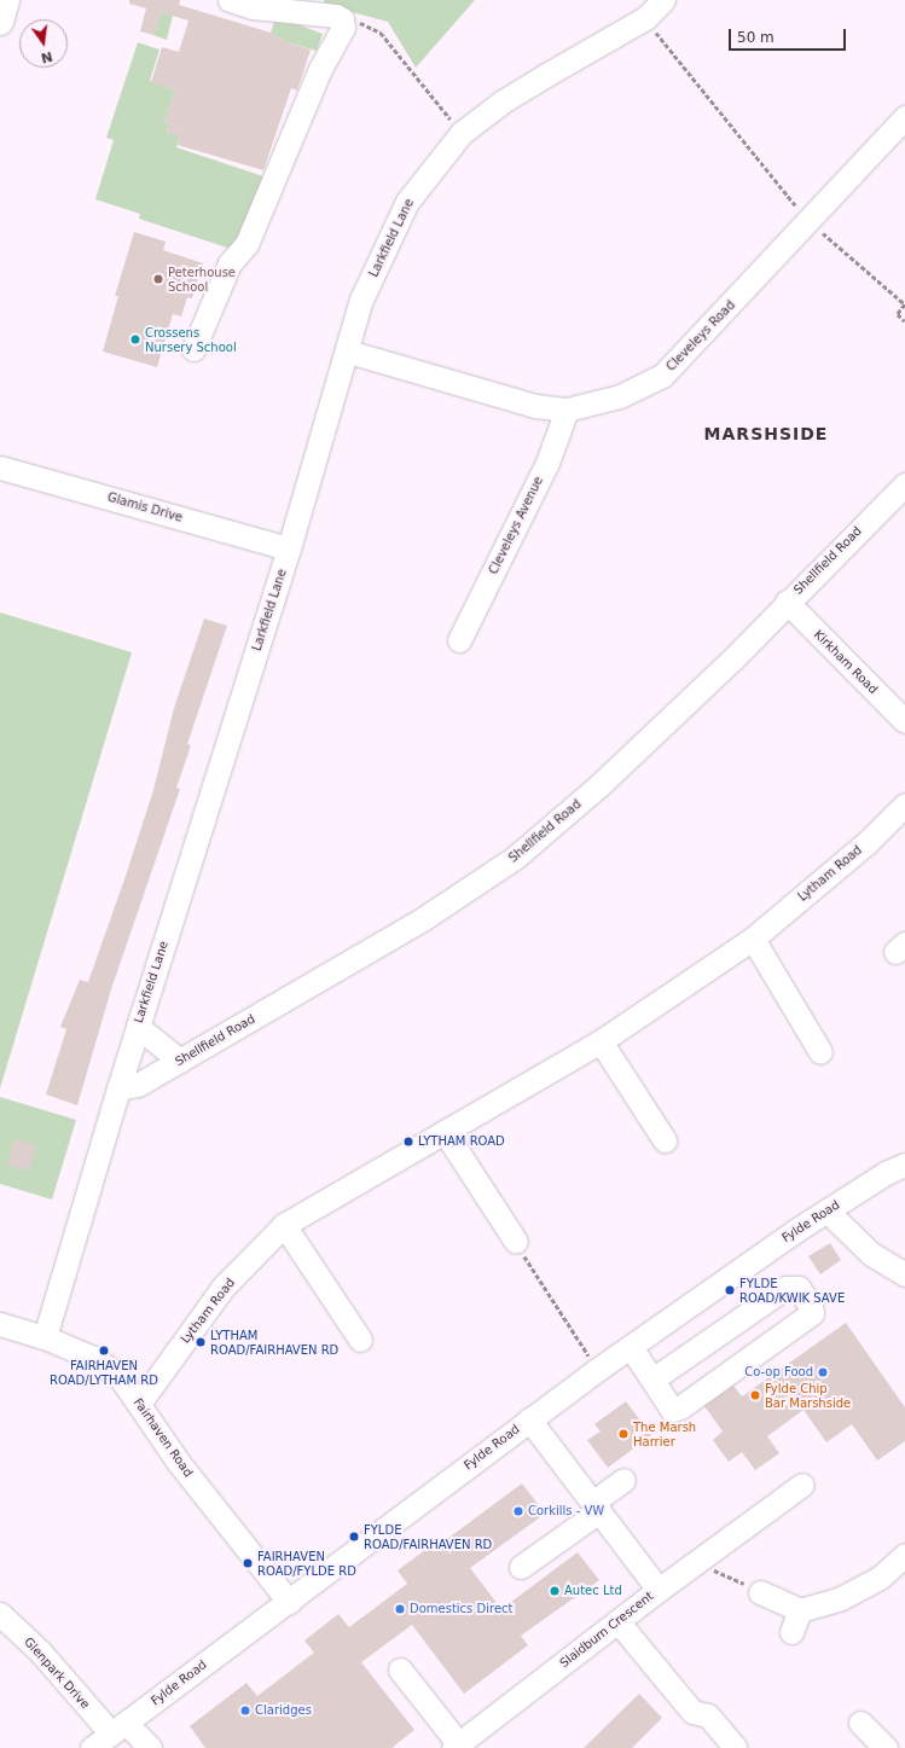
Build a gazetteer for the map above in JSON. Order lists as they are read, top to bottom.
{
  "streets": {
    "street": [
      "Larkfield Lane",
      "Cleveleys Road",
      "Glamis Drive",
      "Cleveleys Avenue",
      "Shellfield Road",
      "Kirkham Road",
      "Lytham Road",
      "Fylde Road",
      "Fairhaven Road",
      "Slaidburn Crescent",
      "Glenpark Drive"
    ]
  },
  "crossings": [
    ["Larkfield Lane", "Cleveleys Road"],
    ["Larkfield Lane", "Glamis Drive"],
    ["Larkfield Lane", "Shellfield Road"],
    ["Larkfield Lane", "Fairhaven Road"],
    ["Cleveleys Road", "Cleveleys Avenue"],
    ["Shellfield Road", "Kirkham Road"],
    ["Lytham Road", "Fairhaven Road"],
    ["Fylde Road", "Fairhaven Road"],
    ["Fylde Road", "Slaidburn Crescent"],
    ["Fylde Road", "Glenpark Drive"]
  ],
  "districts": ["MARSHSIDE"],
  "places": [
    "Peterhouse School",
    "Crossens Nursery School",
    "LYTHAM ROAD",
    "FYLDE ROAD/KWIK SAVE",
    "LYTHAM ROAD/FAIRHAVEN RD",
    "FAIRHAVEN ROAD/LYTHAM RD",
    "Co-op Food",
    "Fylde Chip Bar Marshside",
    "The Marsh Harrier",
    "Corkills - VW",
    "FYLDE ROAD/FAIRHAVEN RD",
    "FAIRHAVEN ROAD/FYLDE RD",
    "Autec Ltd",
    "Domestics Direct",
    "Claridges"
  ],
  "scale_bar": "50 m",
  "north": "bottom"
}
